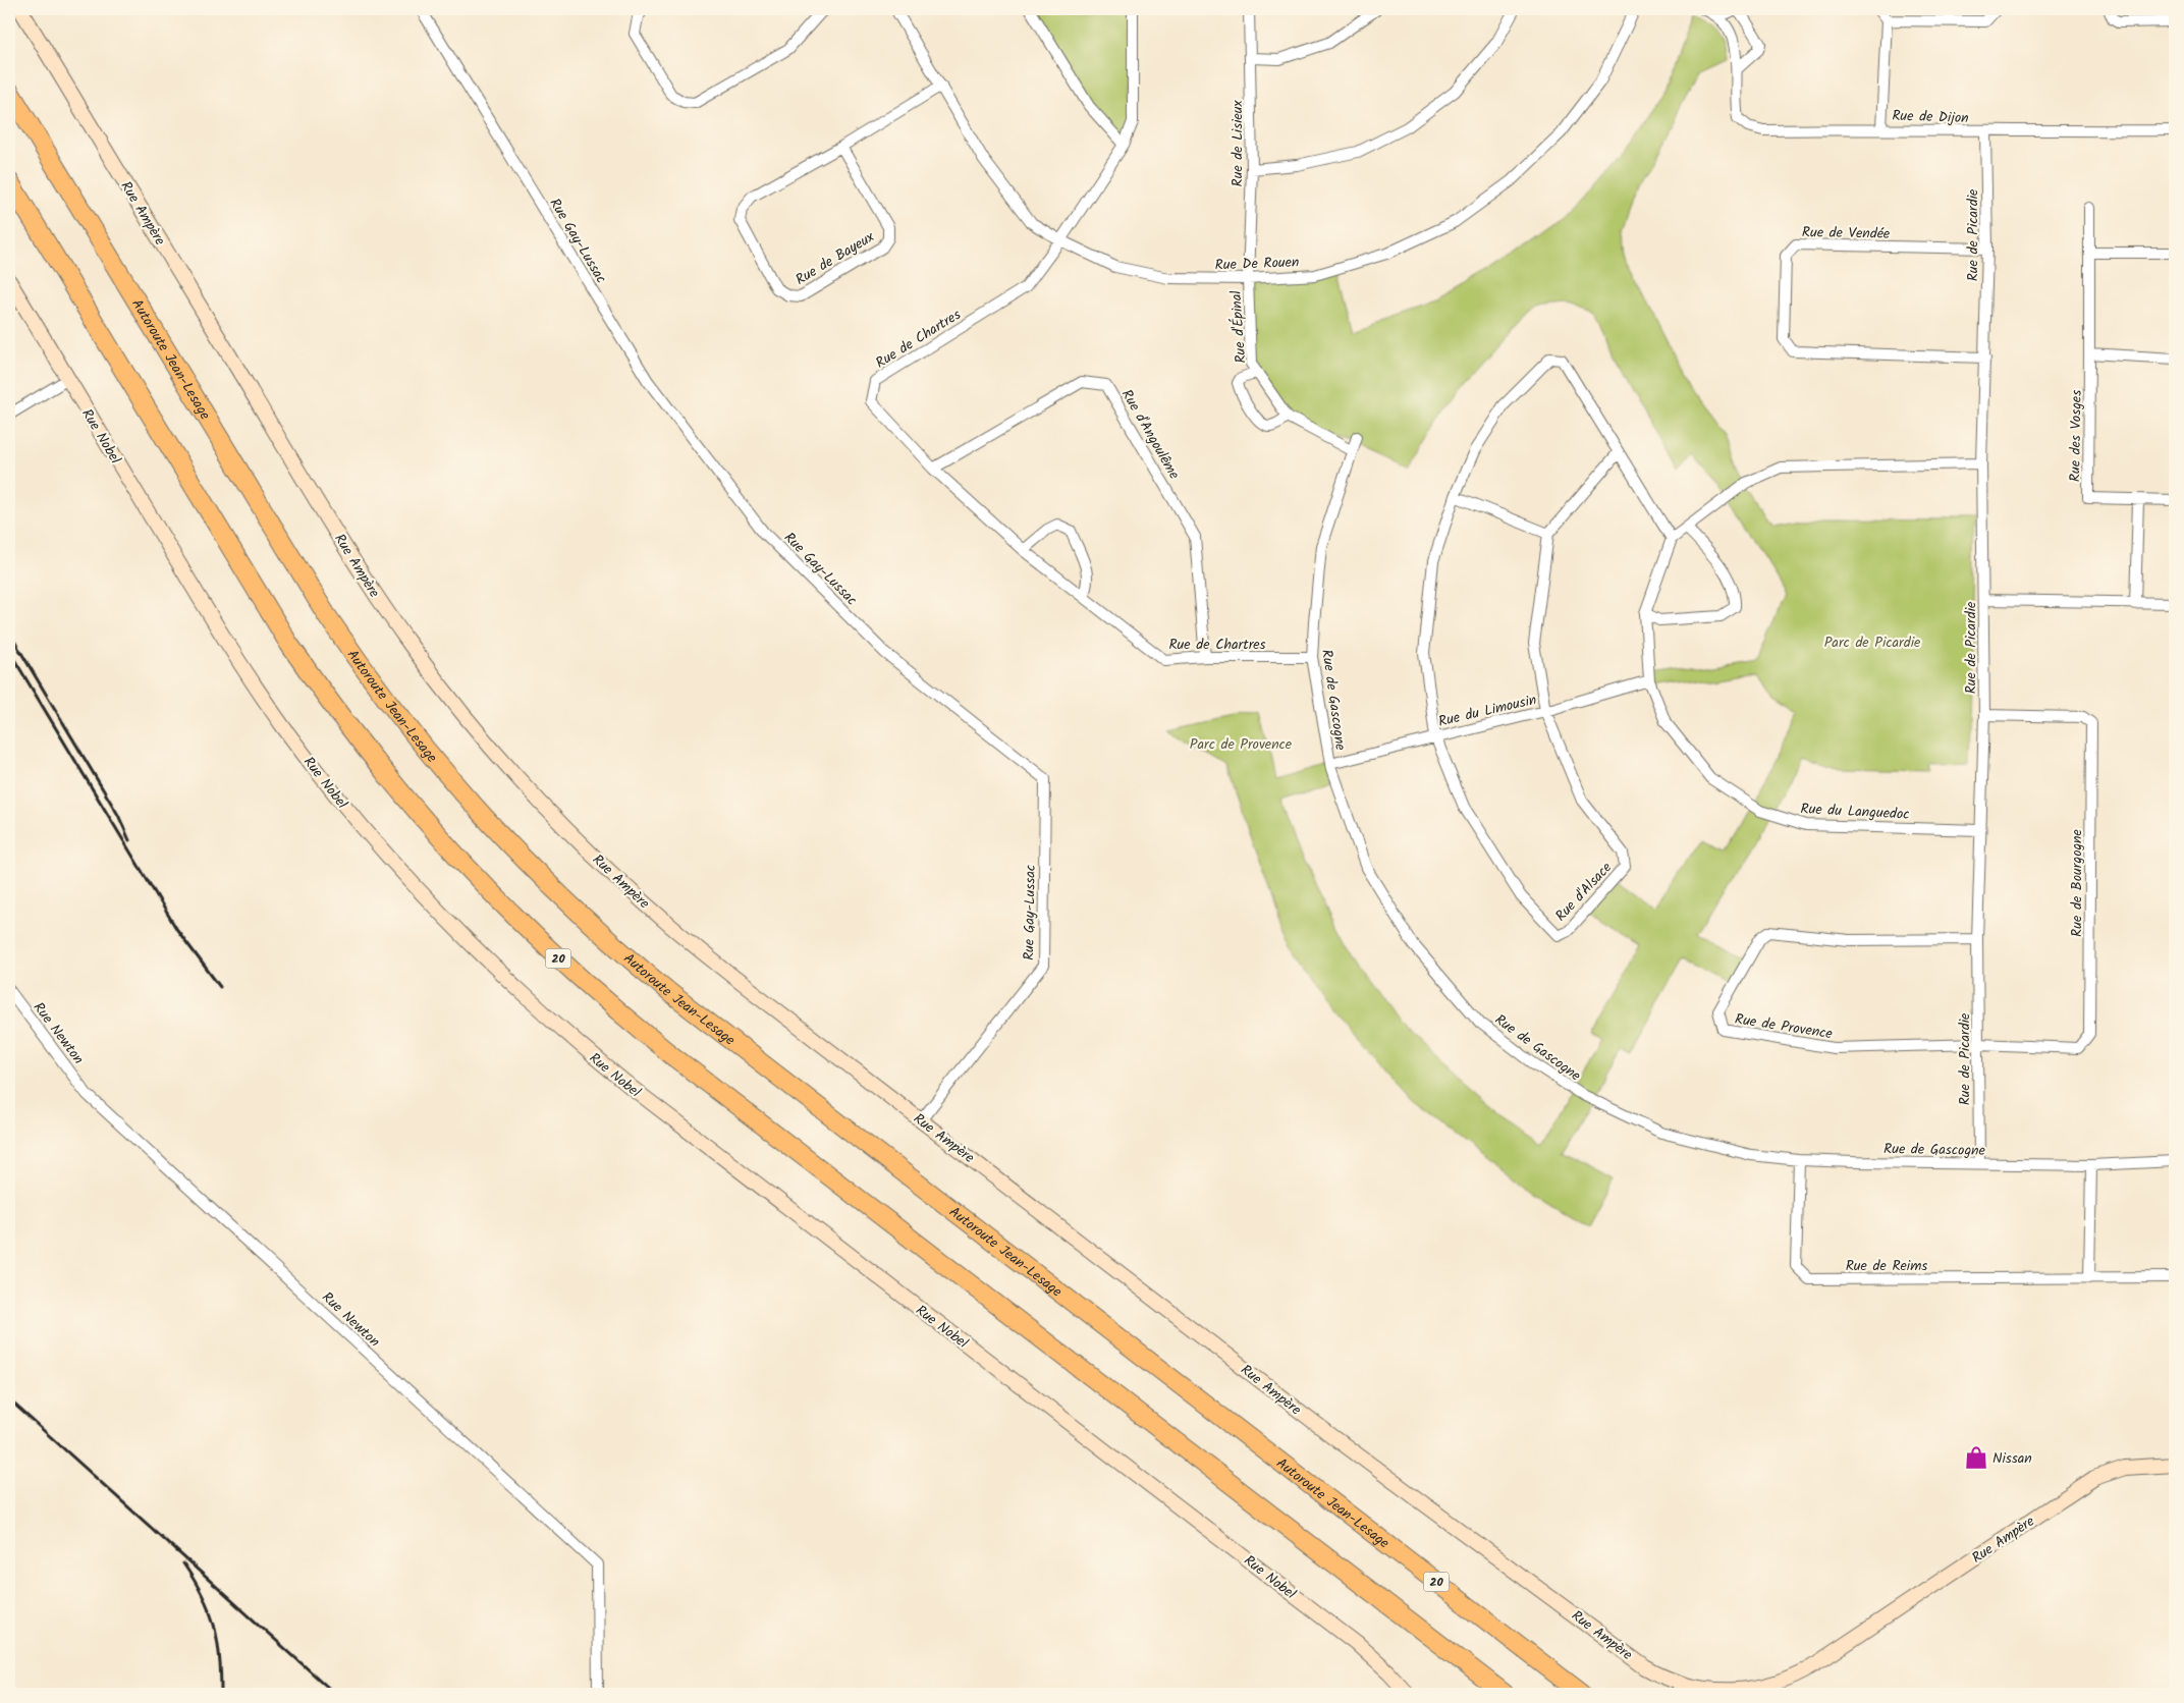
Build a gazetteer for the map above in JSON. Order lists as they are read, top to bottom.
{
  "streets": {
    "highway": ["Autoroute Jean-Lesage", "20"],
    "street": [
      "Rue de Dijon",
      "Rue de Lisieux",
      "Rue Ampère",
      "Rue de Vendée",
      "Rue de Picardie",
      "Rue Gay-Lussac",
      "Rue de Bayeux",
      "Rue De Rouen",
      "Rue d'Épinal",
      "Rue de Chartres",
      "Rue d'Angoulême",
      "Rue Nobel",
      "Rue des Vosges",
      "Rue de Gascogne",
      "Rue du Limousin",
      "Rue du Languedoc",
      "Rue de Bourgogne",
      "Rue d'Alsace",
      "Rue de Provence",
      "Rue Newton",
      "Rue de Reims"
    ]
  },
  "crossings": [
    ["Rue de Dijon", "Rue de Picardie"],
    ["Rue de Lisieux", "Rue De Rouen"],
    ["Rue de Lisieux", "Rue d'Épinal"],
    ["Rue Ampère", "Rue Gay-Lussac"],
    ["Rue de Vendée", "Rue de Picardie"],
    ["Rue de Picardie", "Rue de Gascogne"],
    ["Rue de Picardie", "Rue du Languedoc"],
    ["Rue de Picardie", "Rue de Bourgogne"],
    ["Rue de Picardie", "Rue de Provence"],
    ["Rue de Bayeux", "Rue De Rouen"],
    ["Rue De Rouen", "Rue d'Épinal"],
    ["Rue De Rouen", "Rue de Chartres"],
    ["Rue d'Épinal", "Rue de Gascogne"],
    ["Rue de Chartres", "Rue d'Angoulême"],
    ["Rue de Chartres", "Rue de Gascogne"],
    ["Rue de Gascogne", "Rue du Limousin"],
    ["Rue de Gascogne", "Rue de Reims"],
    ["Rue du Limousin", "Rue du Languedoc"],
    ["Rue du Limousin", "Rue d'Alsace"],
    ["Rue de Bourgogne", "Rue de Provence"]
  ],
  "parks": ["Parc de Picardie", "Parc de Provence"],
  "places": {
    "shop": ["Nissan"]
  }
}
